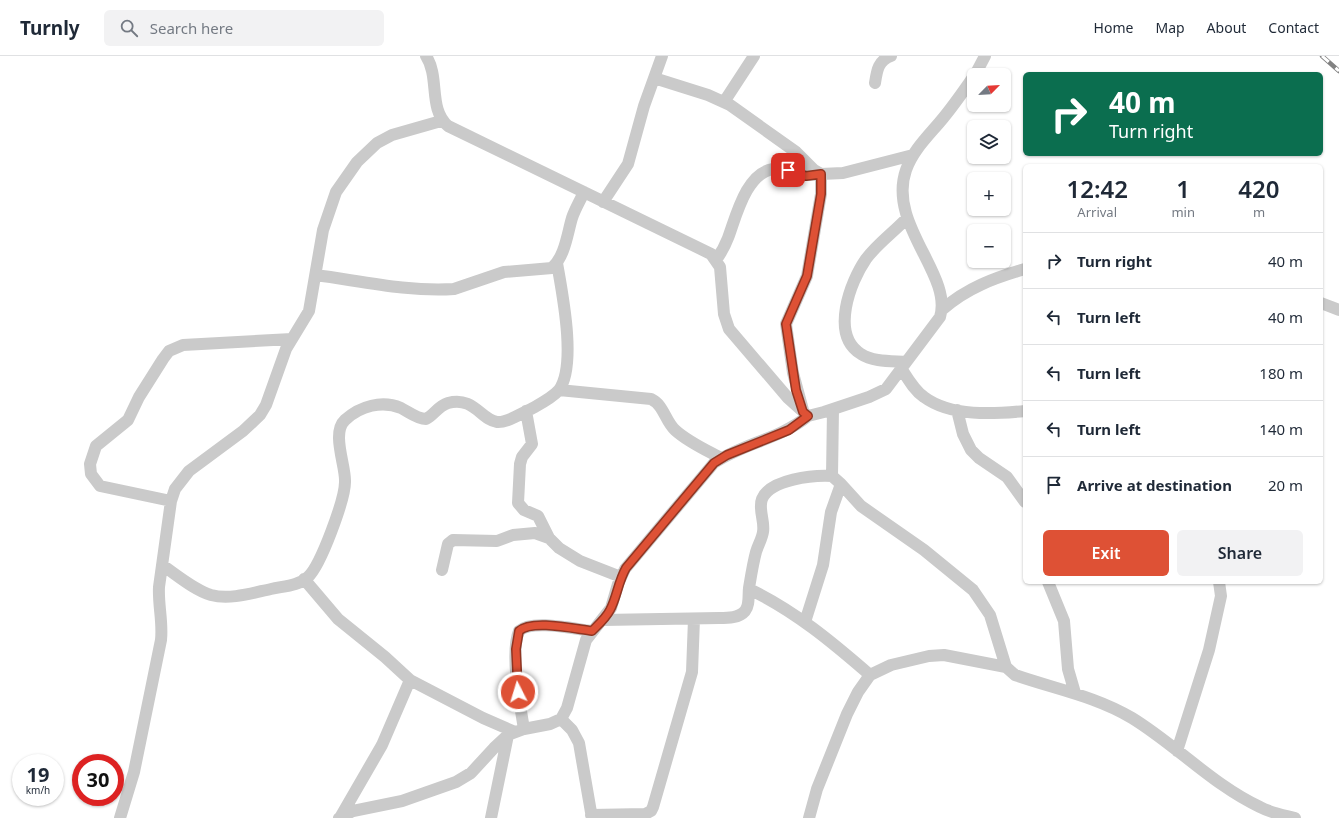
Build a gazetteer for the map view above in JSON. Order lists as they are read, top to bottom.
{
  "north": "top right",
  "page": {
    "header": "Turnly",
    "search": "Search here",
    "nav": [
      "Home",
      "Map",
      "About",
      "Contact"
    ],
    "map_buttons": ["+", "−"],
    "turn": ["40 m", "Turn right"],
    "eta": [
      "12:42",
      "Arrival",
      "1",
      "min",
      "420",
      "m"
    ],
    "list": [
      {
        "name": "Turn right",
        "value": "40 m"
      },
      {
        "name": "Turn left",
        "value": "40 m"
      },
      {
        "name": "Turn left",
        "value": "180 m"
      },
      {
        "name": "Turn left",
        "value": "140 m"
      },
      {
        "name": "Arrive at destination",
        "value": "20 m"
      }
    ],
    "buttons": ["Exit", "Share"],
    "speed": "19 km/h",
    "limit": "30"
  }
}
